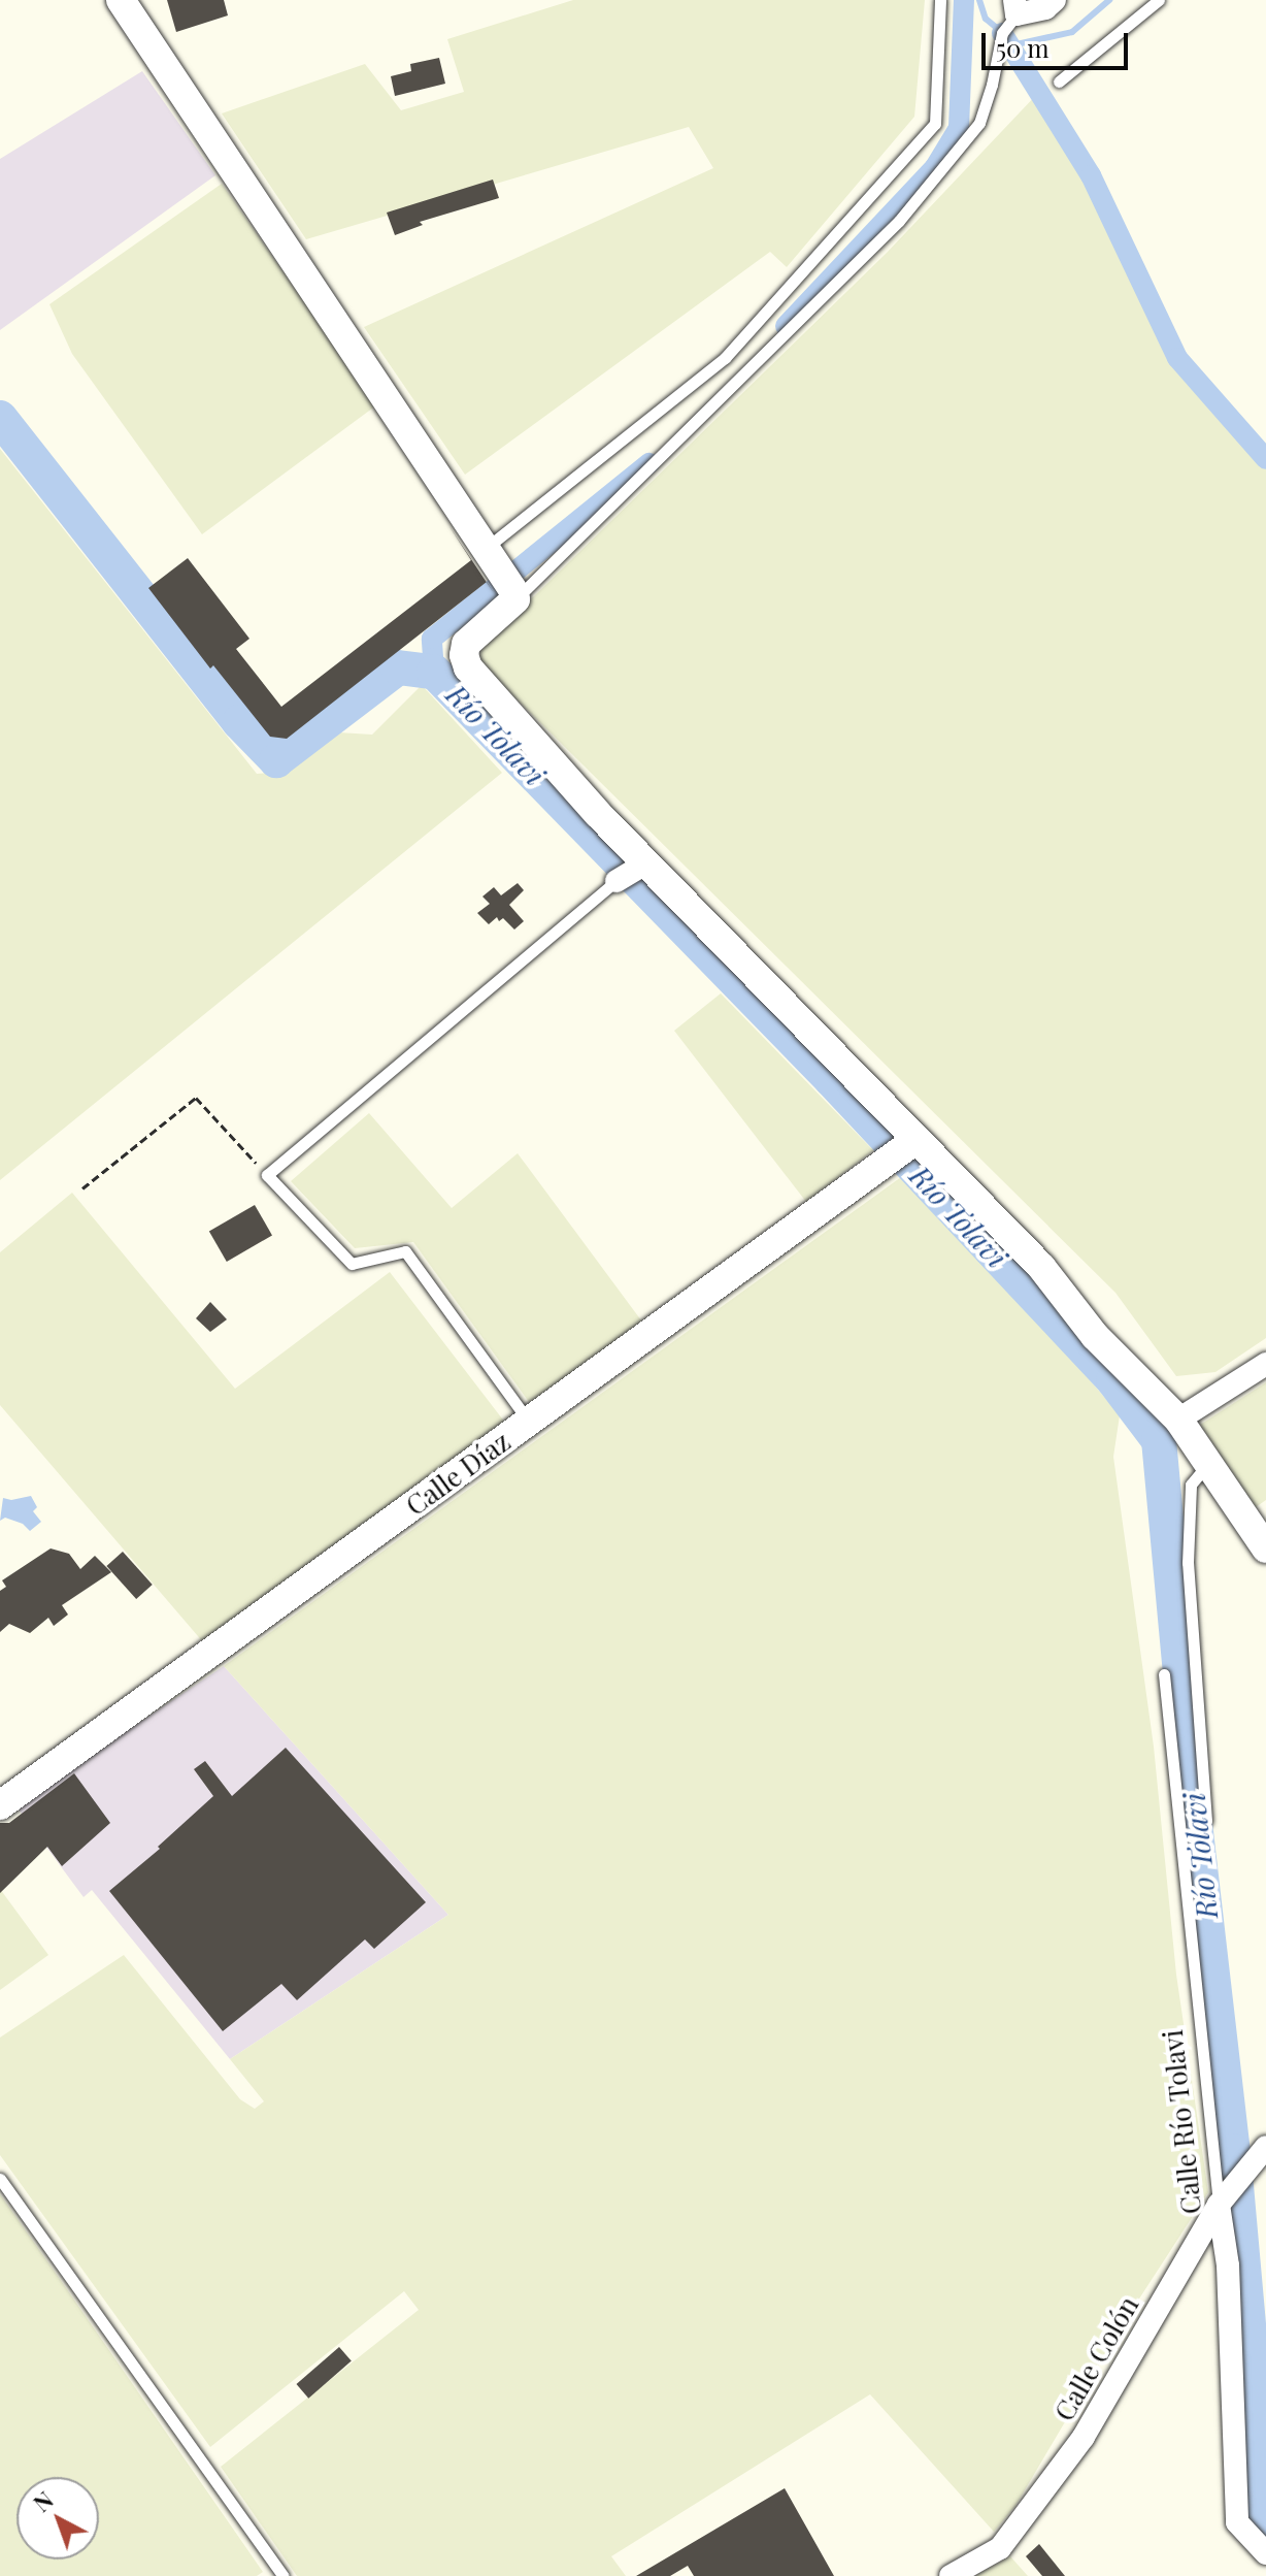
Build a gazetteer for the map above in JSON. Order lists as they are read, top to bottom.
{
  "streets": {
    "street": ["Calle Díaz", "Calle Río Tolavi", "Calle Colón"]
  },
  "crossings": [
    ["Calle Río Tolavi", "Calle Colón"]
  ],
  "water": ["Río Tolavi"],
  "scale_bar": "50 m",
  "north": "top left"
}
